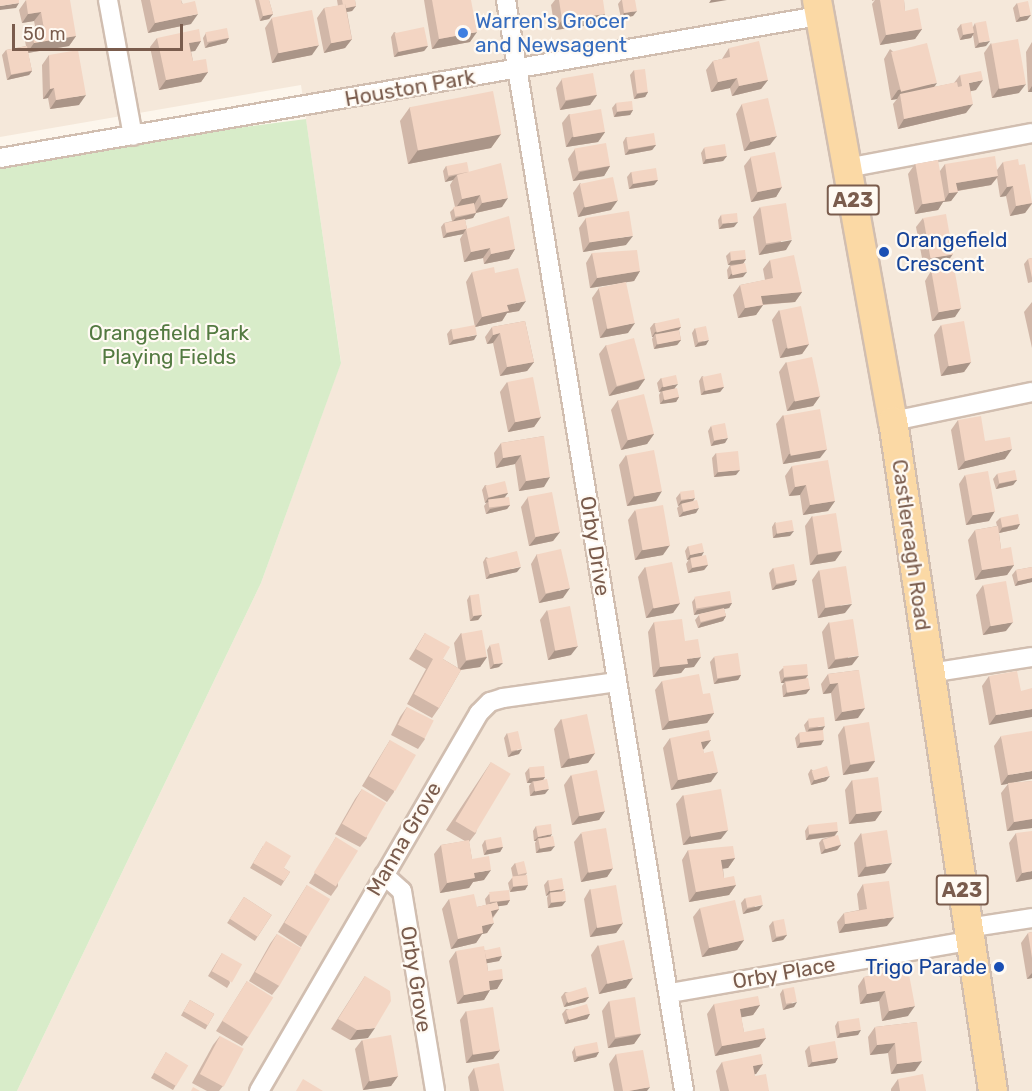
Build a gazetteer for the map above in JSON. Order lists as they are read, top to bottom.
{
  "streets": {
    "main road": ["A23", "Castlereagh Road"],
    "street": [
      "Houston Park",
      "Orby Drive",
      "Manna Grove",
      "Orby Place",
      "Orby Grove"
    ]
  },
  "crossings": [
    ["Houston Park", "Castlereagh Road"],
    ["Houston Park", "Orby Drive"],
    ["Castlereagh Road", "Orby Place"],
    ["Orby Drive", "Manna Grove"],
    ["Orby Drive", "Orby Place"],
    ["Manna Grove", "Orby Grove"]
  ],
  "parks": ["Orangefield Park Playing Fields"],
  "places": ["Warren's Grocer and Newsagent", "Orangefield Crescent", "Trigo Parade"],
  "scale_bar": "50 m"
}
